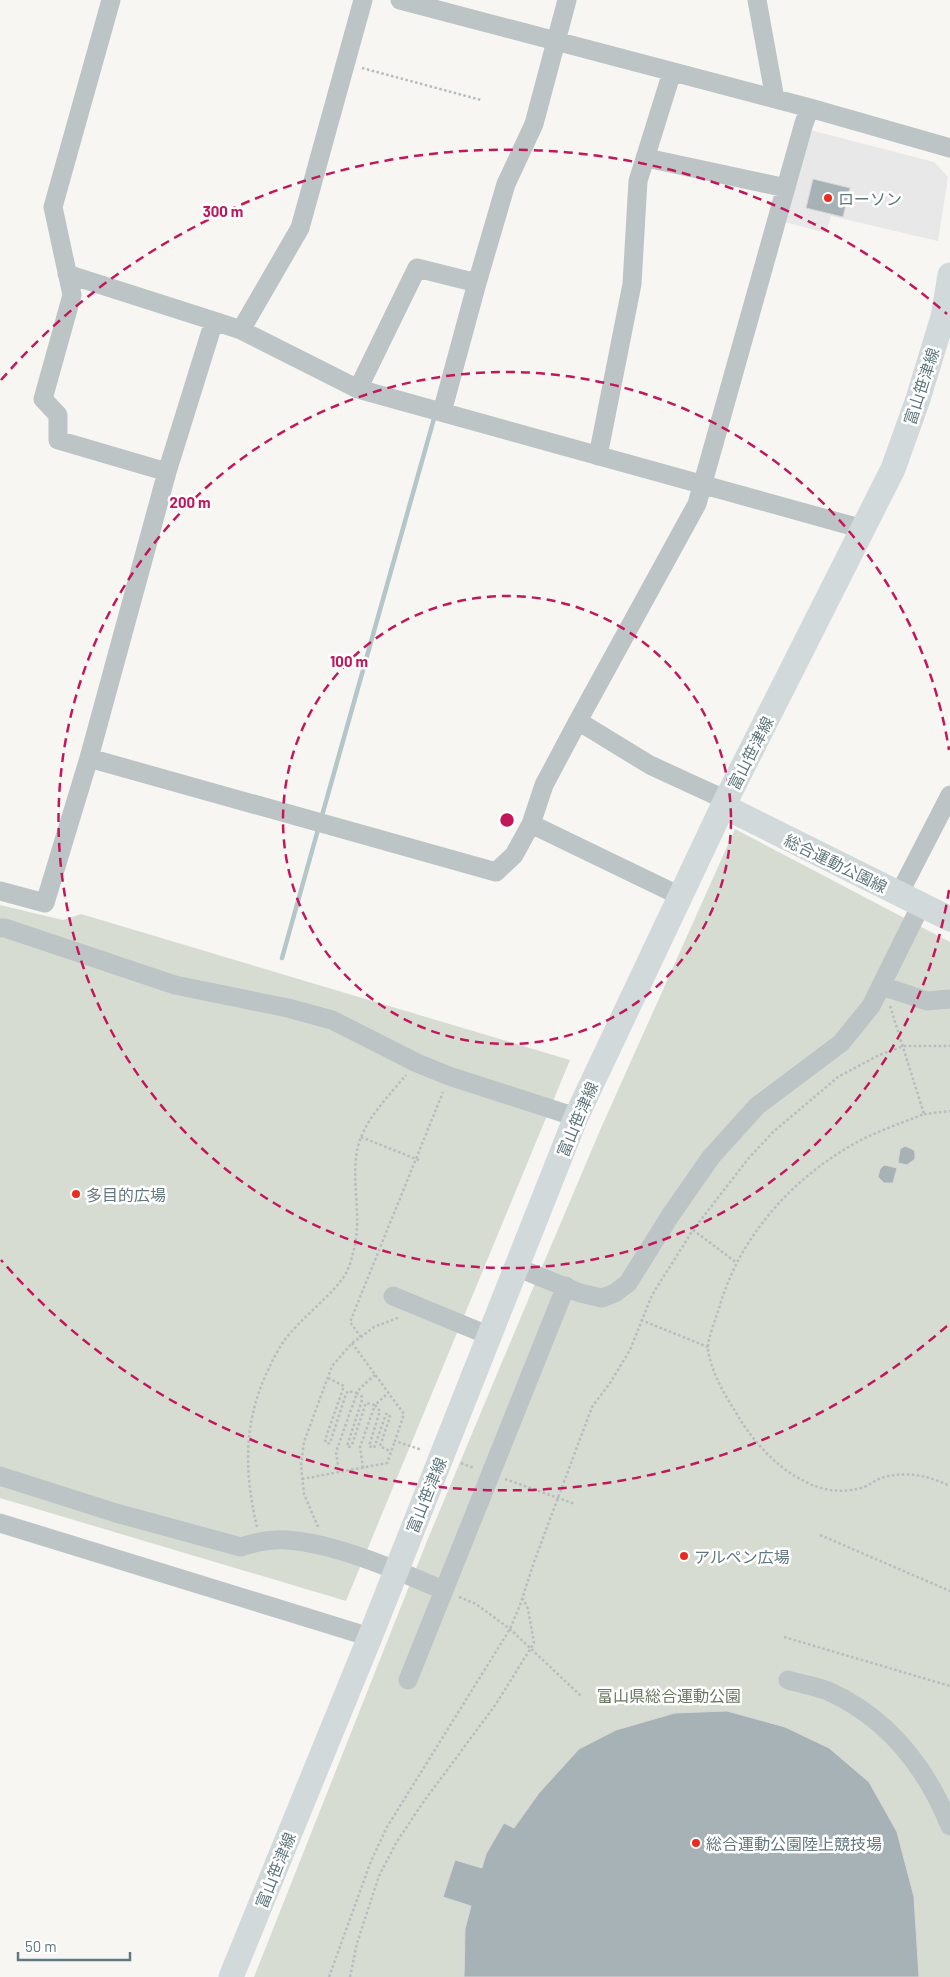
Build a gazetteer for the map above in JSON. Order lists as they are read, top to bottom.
{
  "streets": {
    "main road": ["富山笹津線", "総合運動公園線"]
  },
  "crossings": [
    ["富山笹津線", "総合運動公園線"]
  ],
  "parks": ["富山県総合運動公園"],
  "places": [
    "ローソン",
    "多目的広場",
    "アルペン広場",
    "総合運動公園陸上競技場"
  ],
  "scale_bar": "50 m",
  "rings": ["300 m", "200 m", "100 m"]
}
